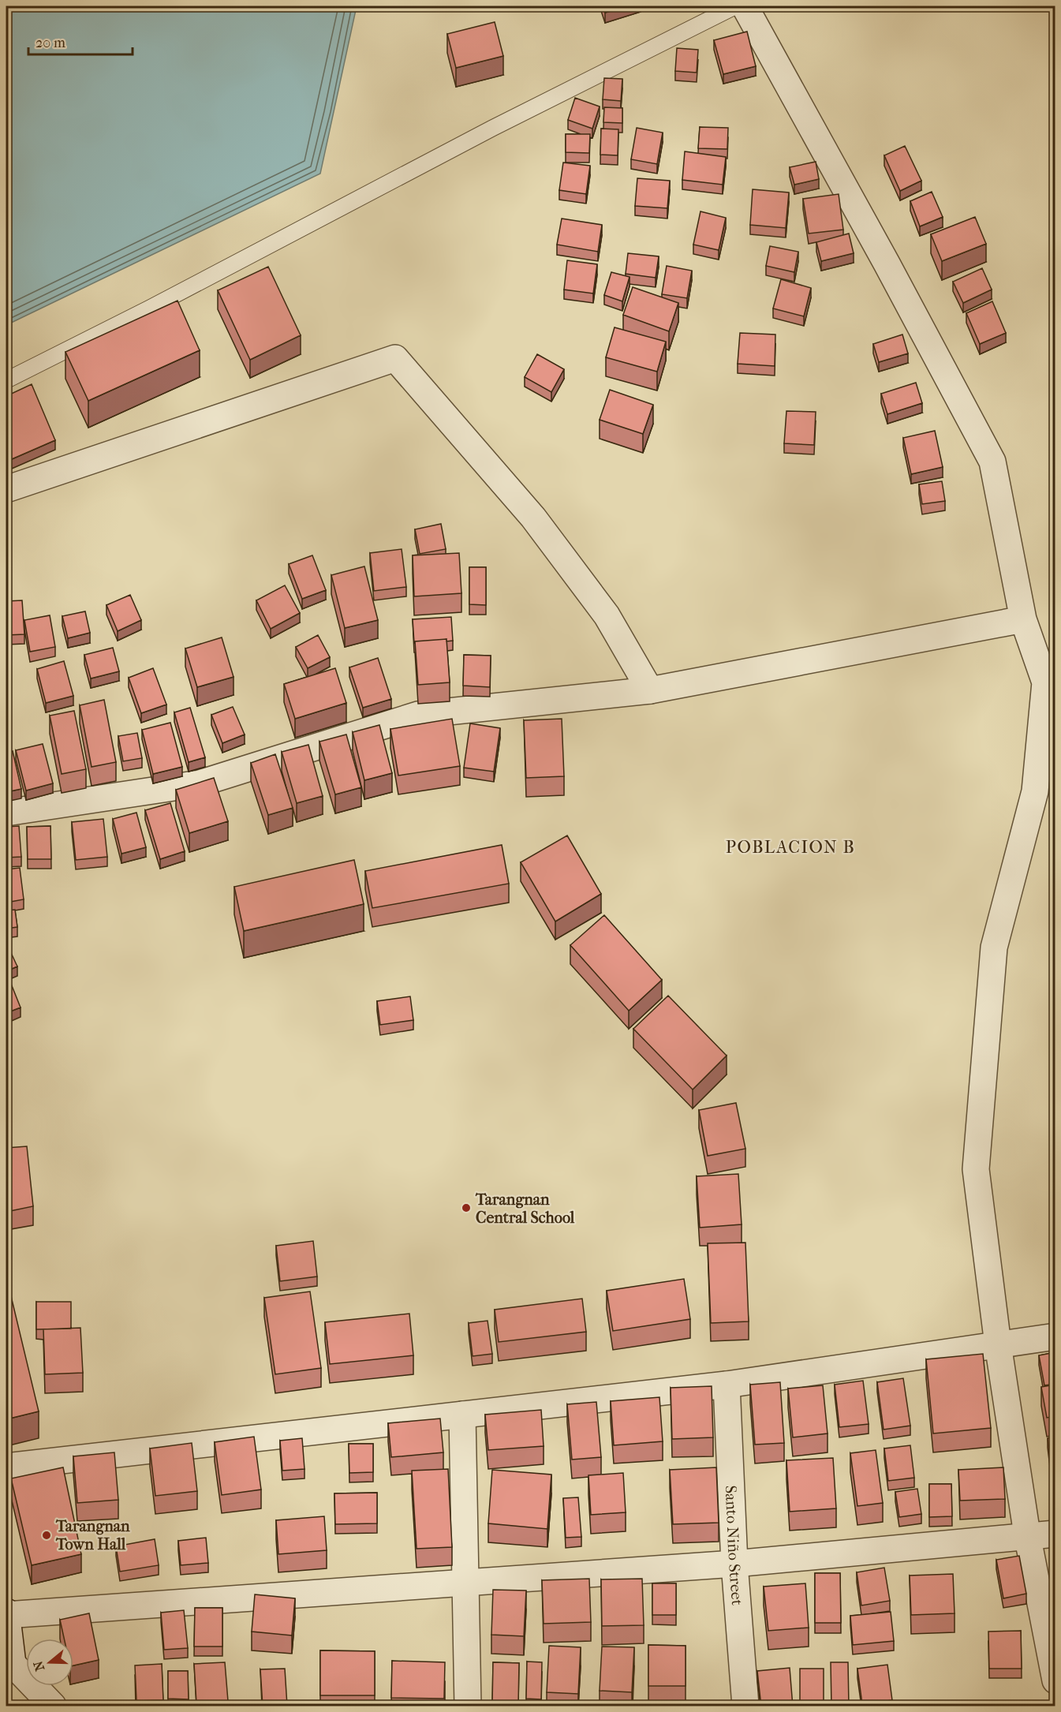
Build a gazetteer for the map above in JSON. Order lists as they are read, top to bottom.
{
  "streets": {
    "street": ["Santo Niño Street"]
  },
  "districts": ["POBLACION B"],
  "places": ["Tarangnan Central School", "Tarangnan Town Hall"],
  "scale_bar": "20 m",
  "north": "left"
}
